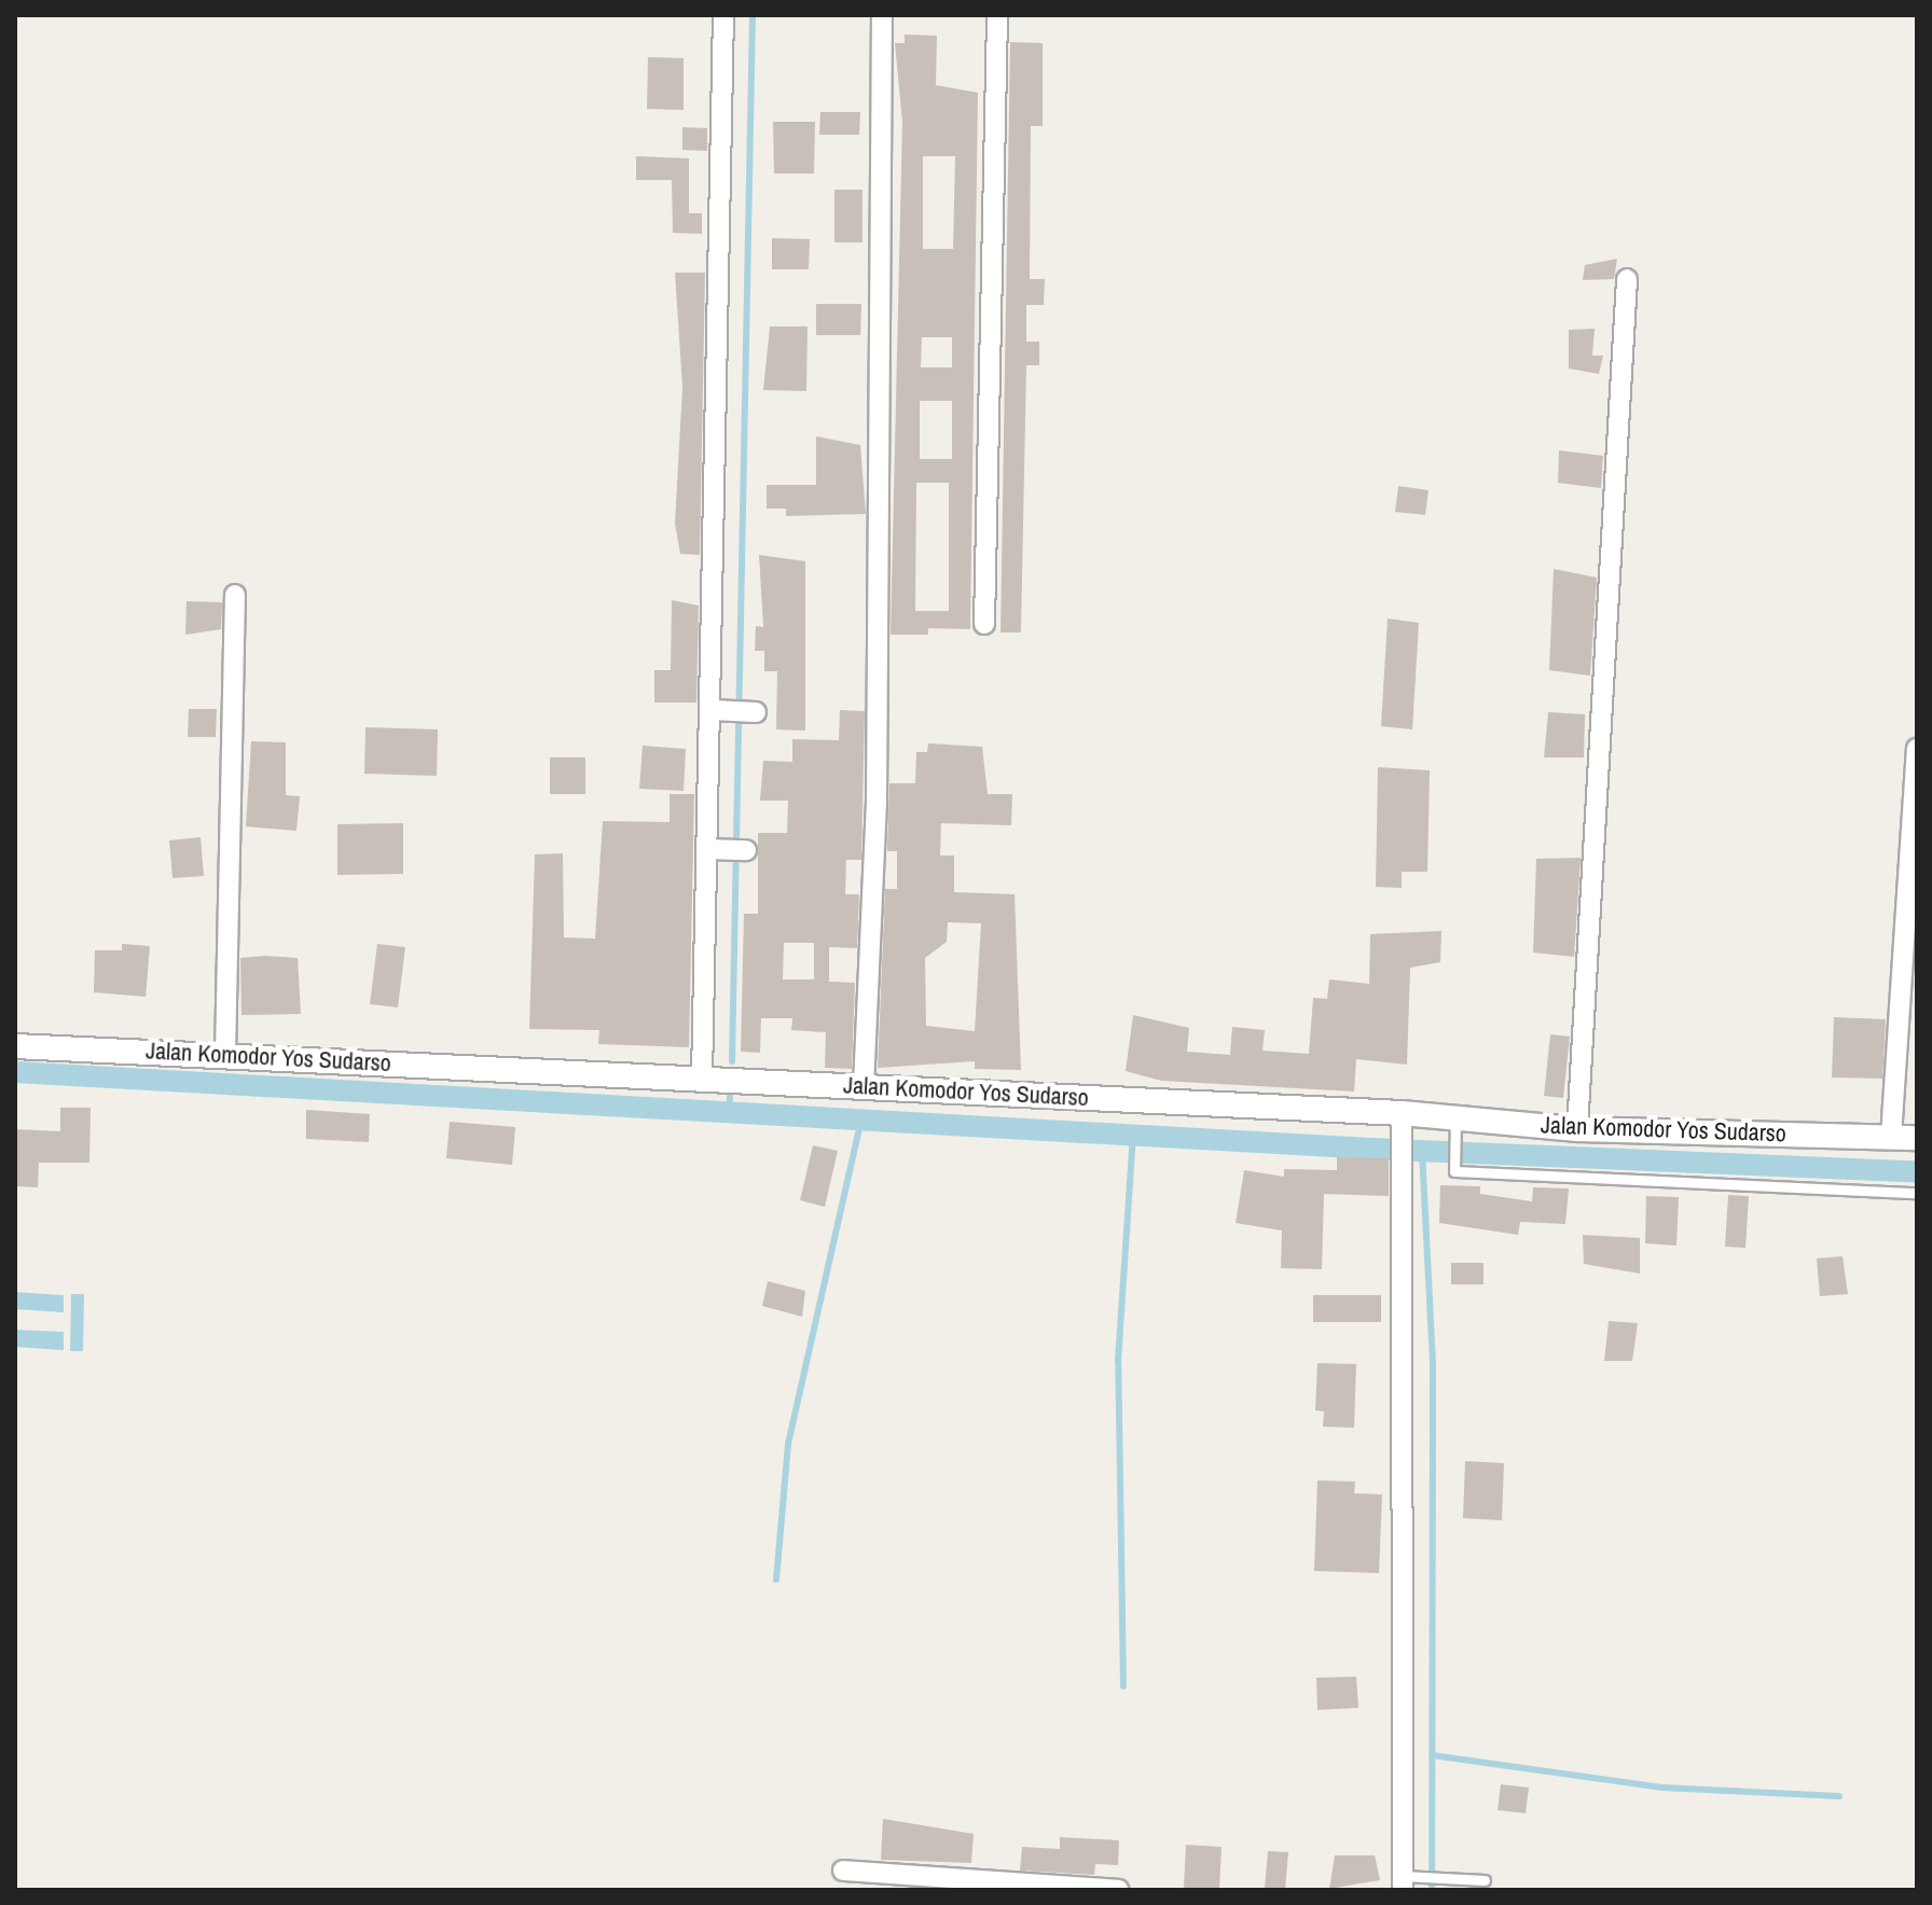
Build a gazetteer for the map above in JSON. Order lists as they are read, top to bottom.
{
  "streets": {
    "street": ["Jalan Komodor Yos Sudarso"]
  }
}
